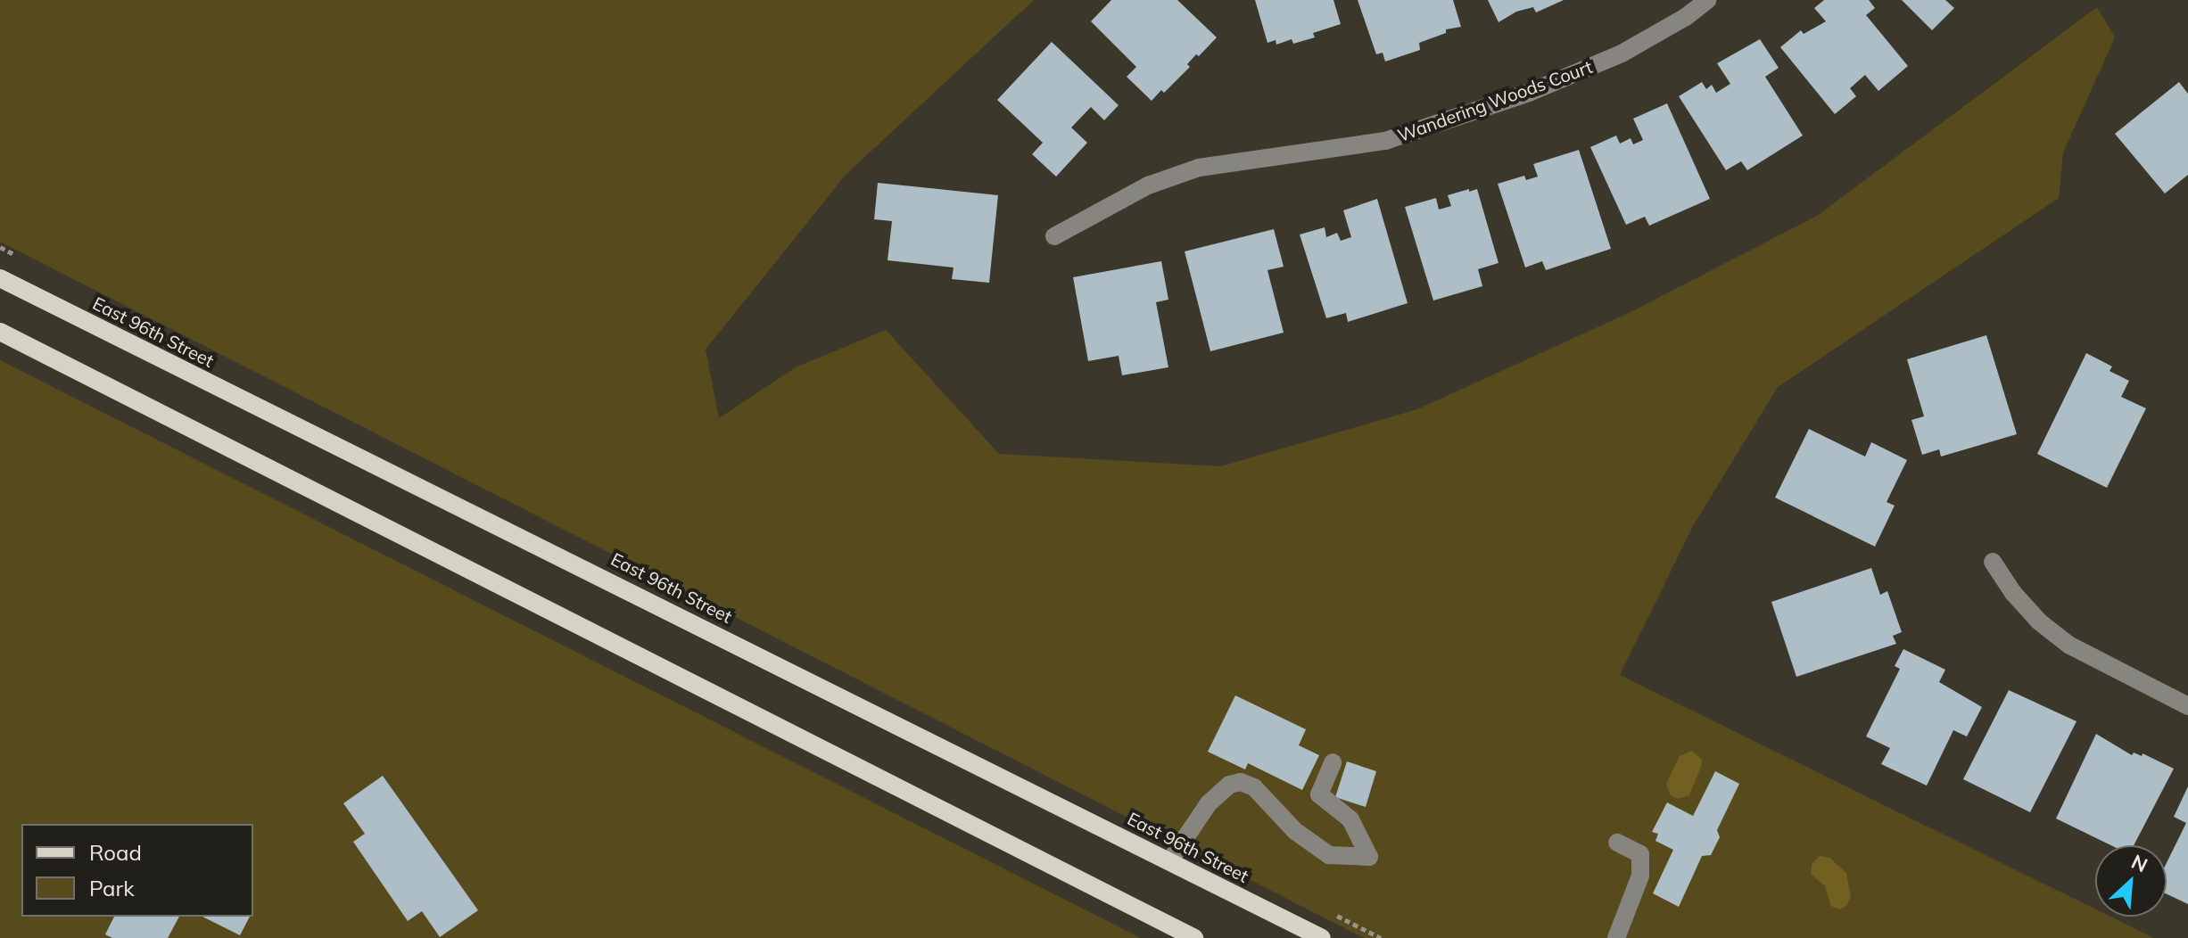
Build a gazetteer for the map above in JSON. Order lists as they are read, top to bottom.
{
  "streets": {
    "main road": ["East 96th Street"],
    "street": ["Wandering Woods Court"]
  },
  "legend": ["Road", "Park"],
  "north": "top right"
}
